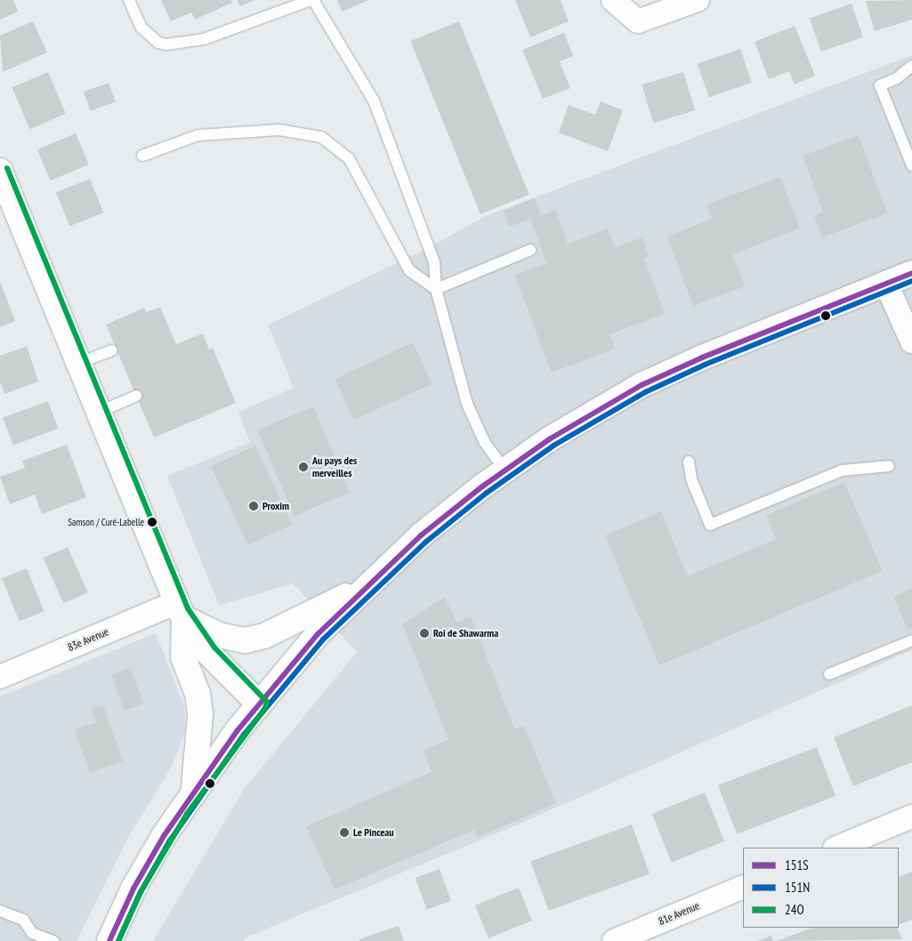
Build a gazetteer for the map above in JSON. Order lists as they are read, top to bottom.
{
  "streets": {
    "street": ["83e Avenue", "81e Avenue"]
  },
  "places": [
    "Au pays des merveilles",
    "Proxim",
    "Samson / Curé-Labelle",
    "Roi de Shawarma",
    "Le Pinceau"
  ],
  "lines": ["transit line 24O", "transit line 151S", "transit line 151N"],
  "legend": ["151S", "151N", "24O"]
}
